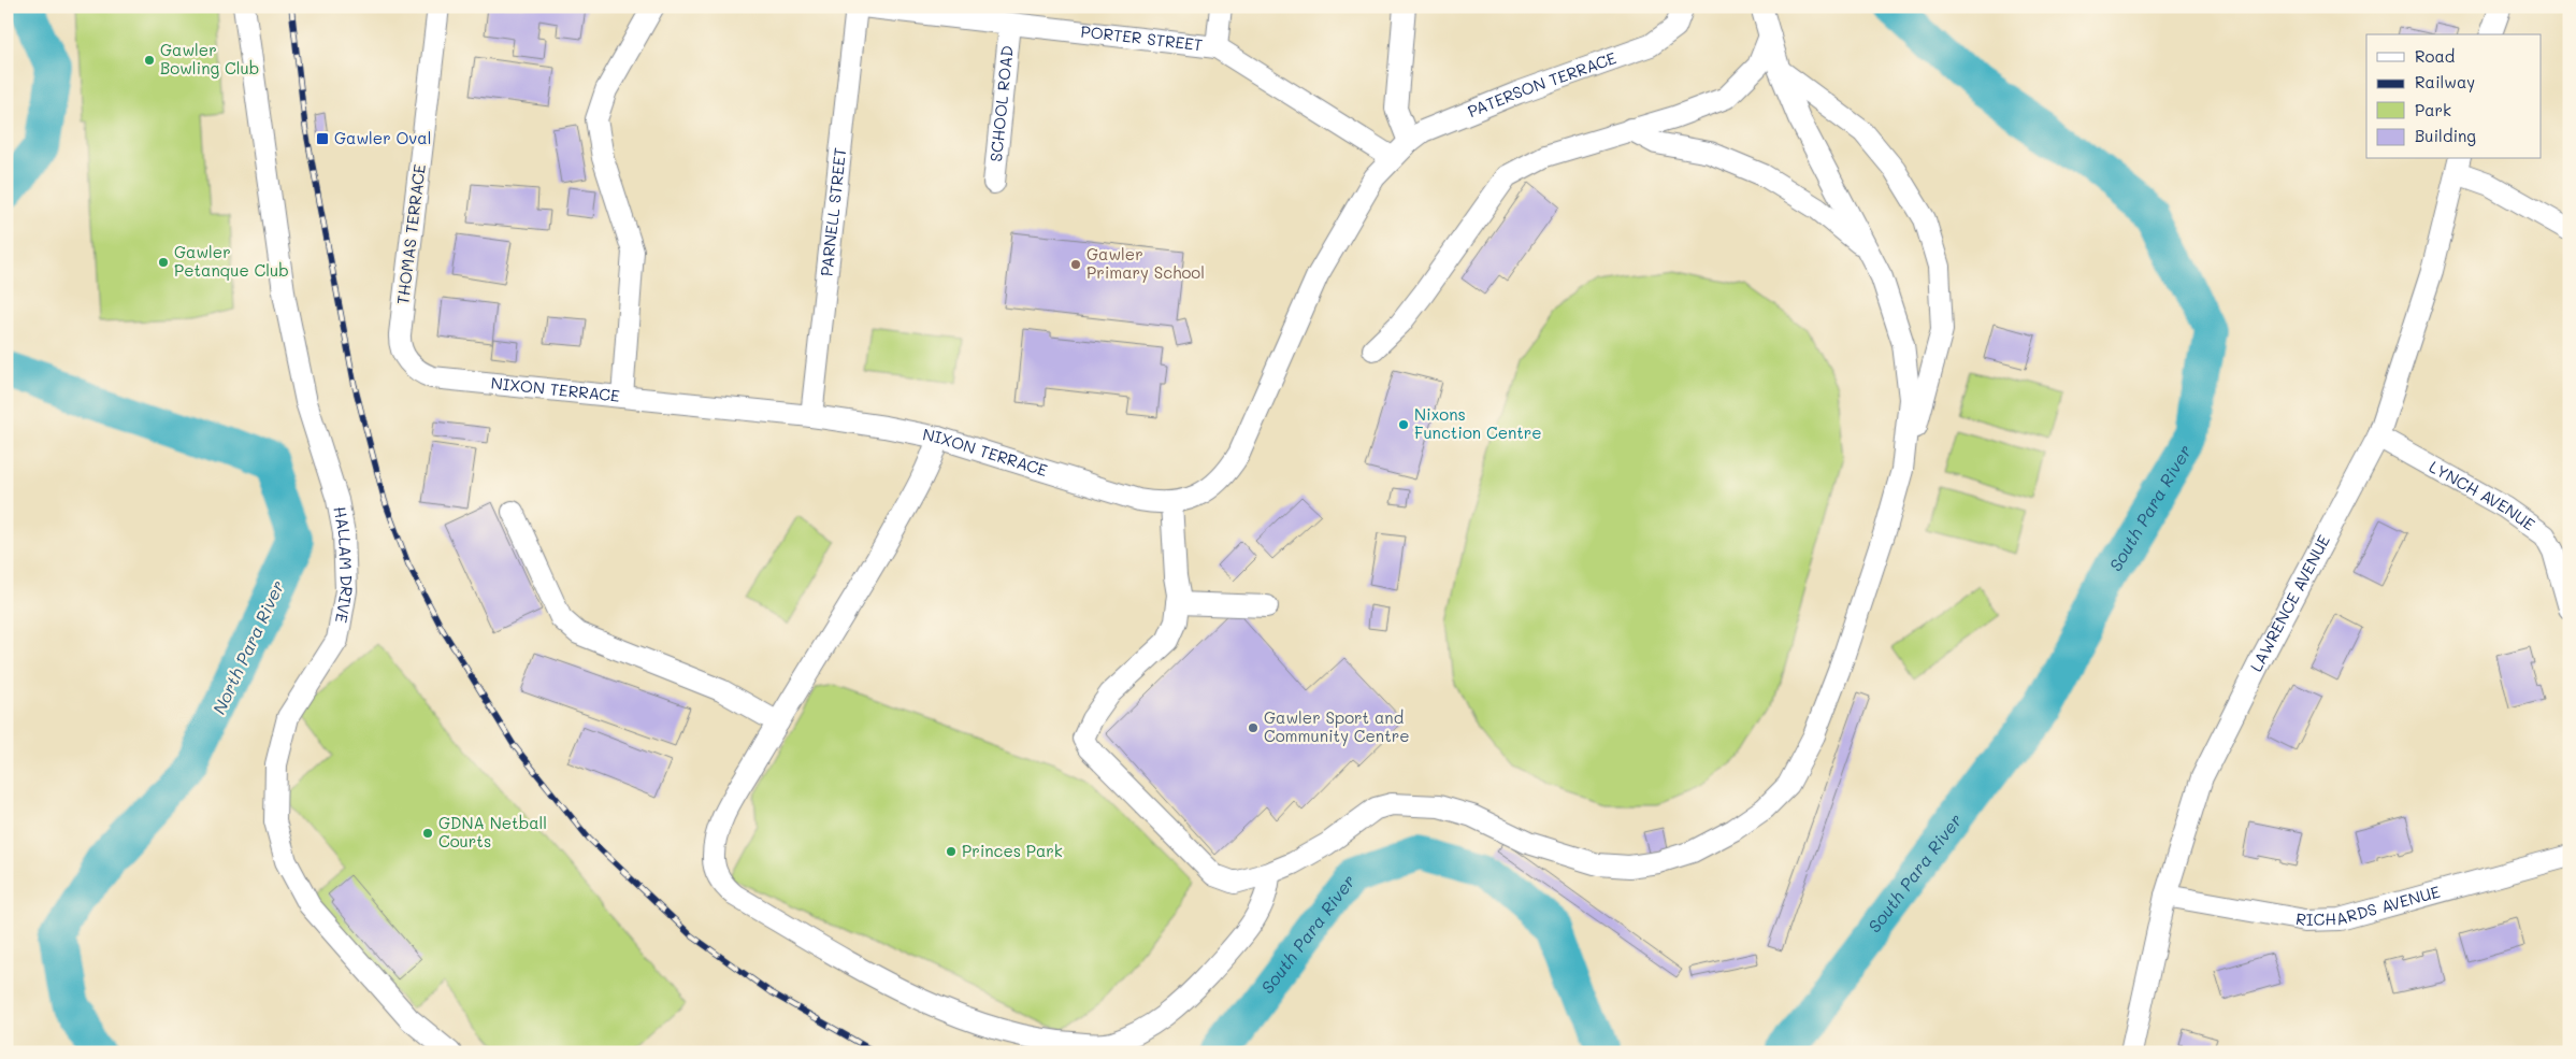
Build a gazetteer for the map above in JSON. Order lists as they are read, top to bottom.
{
  "streets": {
    "street": [
      "PORTER STREET",
      "PATERSON TERRACE",
      "SCHOOL ROAD",
      "PARNELL STREET",
      "THOMAS TERRACE",
      "NIXON TERRACE",
      "LYNCH AVENUE",
      "HALLAM DRIVE",
      "LAWRENCE AVENUE",
      "RICHARDS AVENUE"
    ]
  },
  "crossings": [
    ["PORTER STREET", "PATERSON TERRACE"],
    ["PORTER STREET", "SCHOOL ROAD"],
    ["PORTER STREET", "NIXON TERRACE"],
    ["PATERSON TERRACE", "NIXON TERRACE"],
    ["PARNELL STREET", "NIXON TERRACE"],
    ["THOMAS TERRACE", "NIXON TERRACE"],
    ["LYNCH AVENUE", "LAWRENCE AVENUE"],
    ["LAWRENCE AVENUE", "RICHARDS AVENUE"]
  ],
  "water": ["South Para River", "North Para River"],
  "places": {
    "other": [
      "Gawler Bowling Club",
      "Gawler Petanque Club",
      "Gawler Primary School",
      "Nixons Function Centre",
      "Gawler Sport and Community Centre",
      "GDNA Netball Courts",
      "Princes Park"
    ],
    "transit": ["Gawler Oval"]
  },
  "legend": [
    "Road",
    "Railway",
    "Park",
    "Building"
  ]
}
